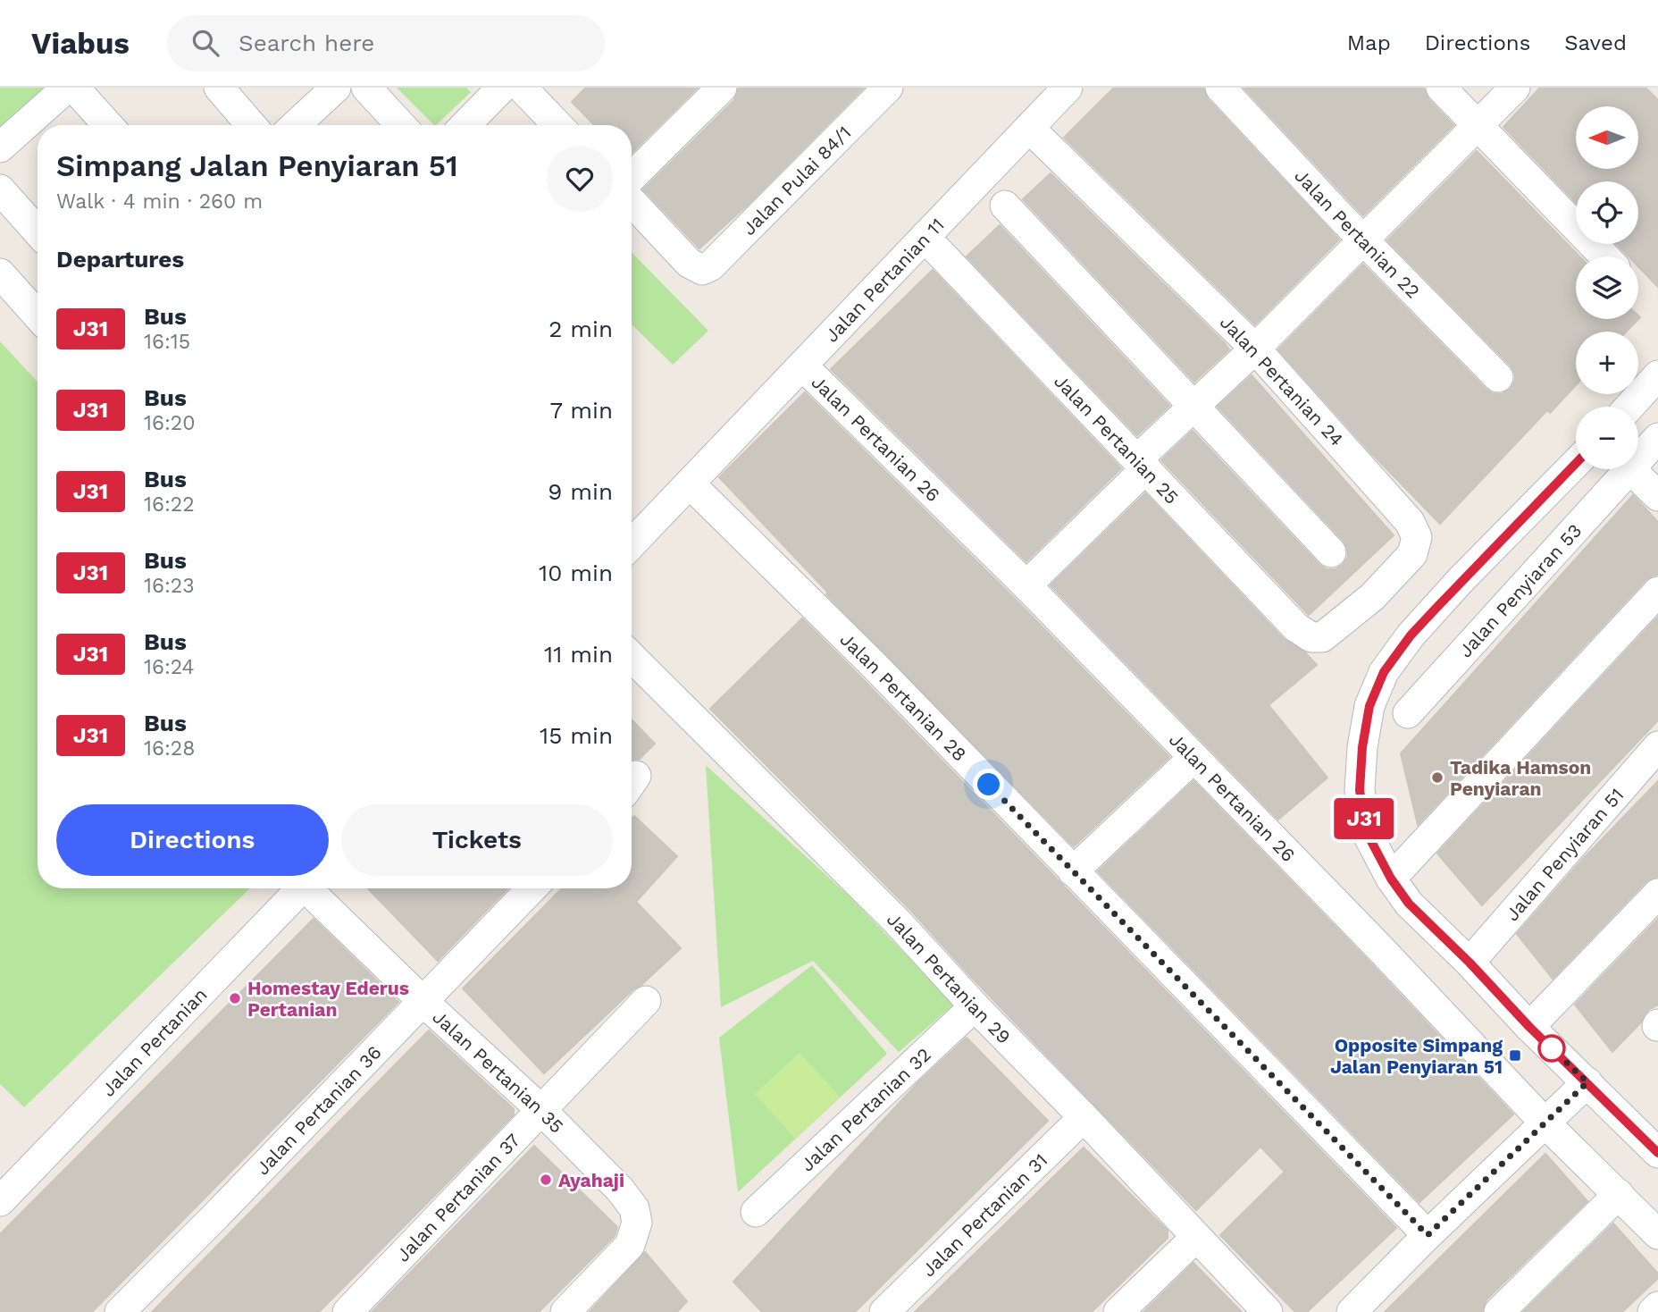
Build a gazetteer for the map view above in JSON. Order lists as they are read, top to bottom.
{
  "streets": {
    "street": [
      "Jalan Pulai 84/1",
      "Jalan Pertanian 22",
      "Jalan Pertanian 11",
      "Jalan Pertanian 24",
      "Jalan Pertanian 26",
      "Jalan Pertanian 25",
      "Jalan Penyiaran 53",
      "Jalan Pertanian 28",
      "Jalan Penyiaran 51",
      "Jalan Pertanian 29",
      "Jalan Pertanian",
      "Jalan Pertanian 35",
      "Jalan Pertanian 36",
      "Jalan Pertanian 32",
      "Jalan Pertanian 37",
      "Jalan Pertanian 31"
    ]
  },
  "crossings": [
    ["Jalan Pertanian 11", "Jalan Pertanian 24"],
    ["Jalan Pertanian 11", "Jalan Pertanian 26"],
    ["Jalan Pertanian 11", "Jalan Pertanian 25"],
    ["Jalan Pertanian 11", "Jalan Pertanian 28"],
    ["Jalan Pertanian 24", "Jalan Pertanian 25"],
    ["Jalan Pertanian 29", "Jalan Pertanian 32"],
    ["Jalan Pertanian 29", "Jalan Pertanian 31"],
    ["Jalan Pertanian 35", "Jalan Pertanian 36"],
    ["Jalan Pertanian 35", "Jalan Pertanian 37"]
  ],
  "places": {
    "other": ["Tadika Hamson Penyiaran", "Homestay Ederus Pertanian", "Ayahaji"],
    "transit": ["Opposite Simpang Jalan Penyiaran 51"]
  },
  "lines": ["bus line J31"],
  "north": "left",
  "page": {
    "header": "Viabus",
    "search": "Search here",
    "nav": ["Map", "Directions", "Saved"],
    "on_map": "J31",
    "map_buttons": ["+", "−"],
    "heading": [
      ["Simpang Jalan Penyiaran 51", "Walk · 4 min · 260 m"],
      "Departures"
    ],
    "list": [
      {
        "mark": "J31",
        "name": "Bus",
        "note": "16:15",
        "value": "2 min"
      },
      {
        "mark": "J31",
        "name": "Bus",
        "note": "16:20",
        "value": "7 min"
      },
      {
        "mark": "J31",
        "name": "Bus",
        "note": "16:22",
        "value": "9 min"
      },
      {
        "mark": "J31",
        "name": "Bus",
        "note": "16:23",
        "value": "10 min"
      },
      {
        "mark": "J31",
        "name": "Bus",
        "note": "16:24",
        "value": "11 min"
      },
      {
        "mark": "J31",
        "name": "Bus",
        "note": "16:28",
        "value": "15 min"
      }
    ],
    "buttons": ["Directions", "Tickets"]
  }
}
